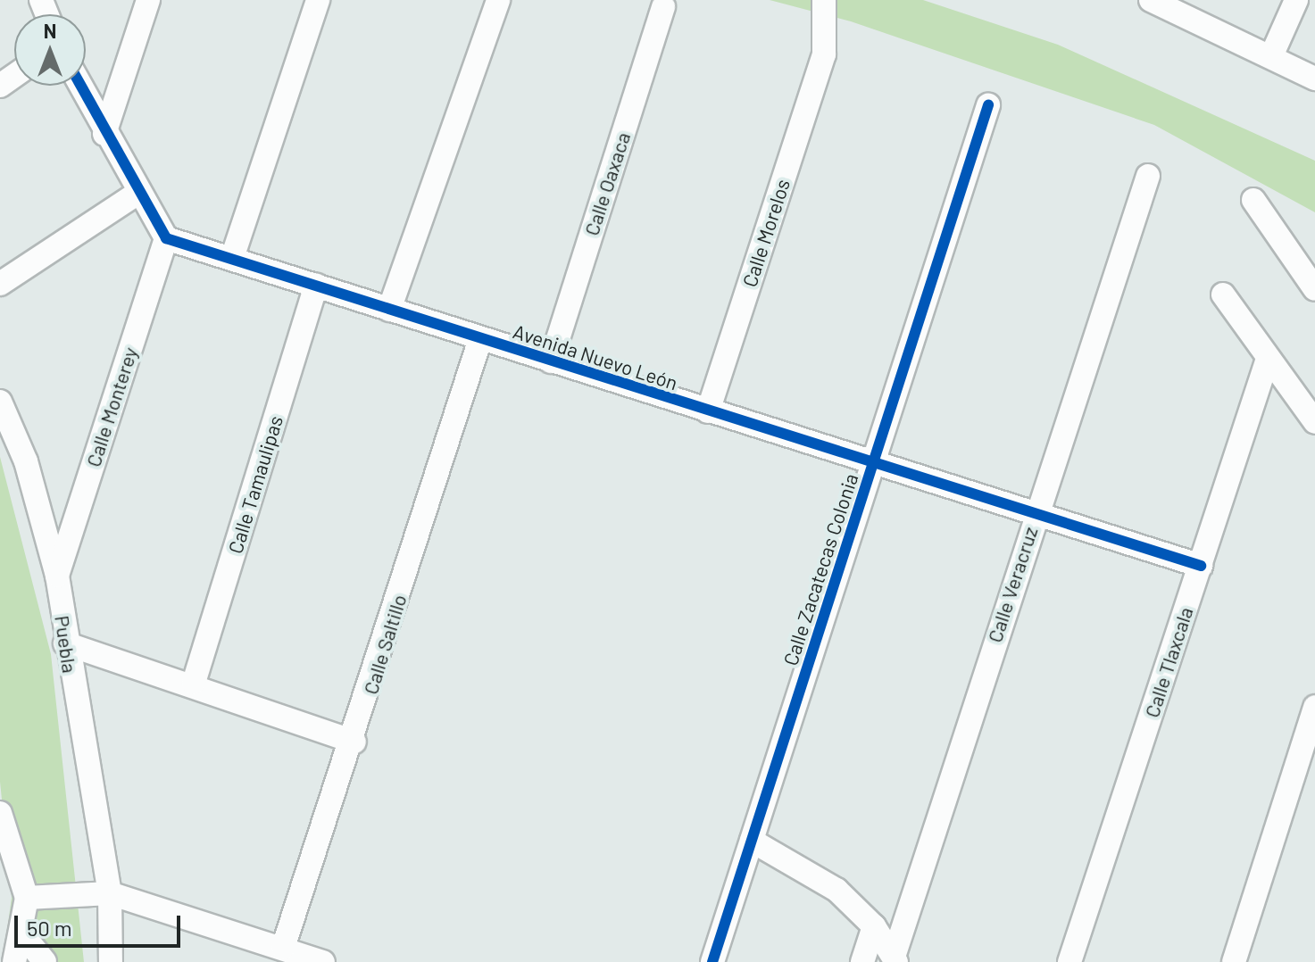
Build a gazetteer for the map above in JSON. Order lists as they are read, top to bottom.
{
  "streets": {
    "street": [
      "Calle Oaxaca",
      "Calle Morelos",
      "Avenida Nuevo León",
      "Calle Monterey",
      "Calle Tamaulipas",
      "Calle Zacatecas Colonia",
      "Calle Veracruz",
      "Puebla",
      "Calle Saltillo",
      "Calle Tlaxcala"
    ]
  },
  "crossings": [
    ["Calle Oaxaca", "Avenida Nuevo León"],
    ["Calle Morelos", "Avenida Nuevo León"],
    ["Avenida Nuevo León", "Calle Monterey"],
    ["Avenida Nuevo León", "Calle Tamaulipas"],
    ["Avenida Nuevo León", "Calle Zacatecas Colonia"],
    ["Avenida Nuevo León", "Calle Veracruz"],
    ["Avenida Nuevo León", "Calle Saltillo"],
    ["Avenida Nuevo León", "Calle Tlaxcala"],
    ["Calle Monterey", "Puebla"]
  ],
  "scale_bar": "50 m",
  "north": "top"
}
